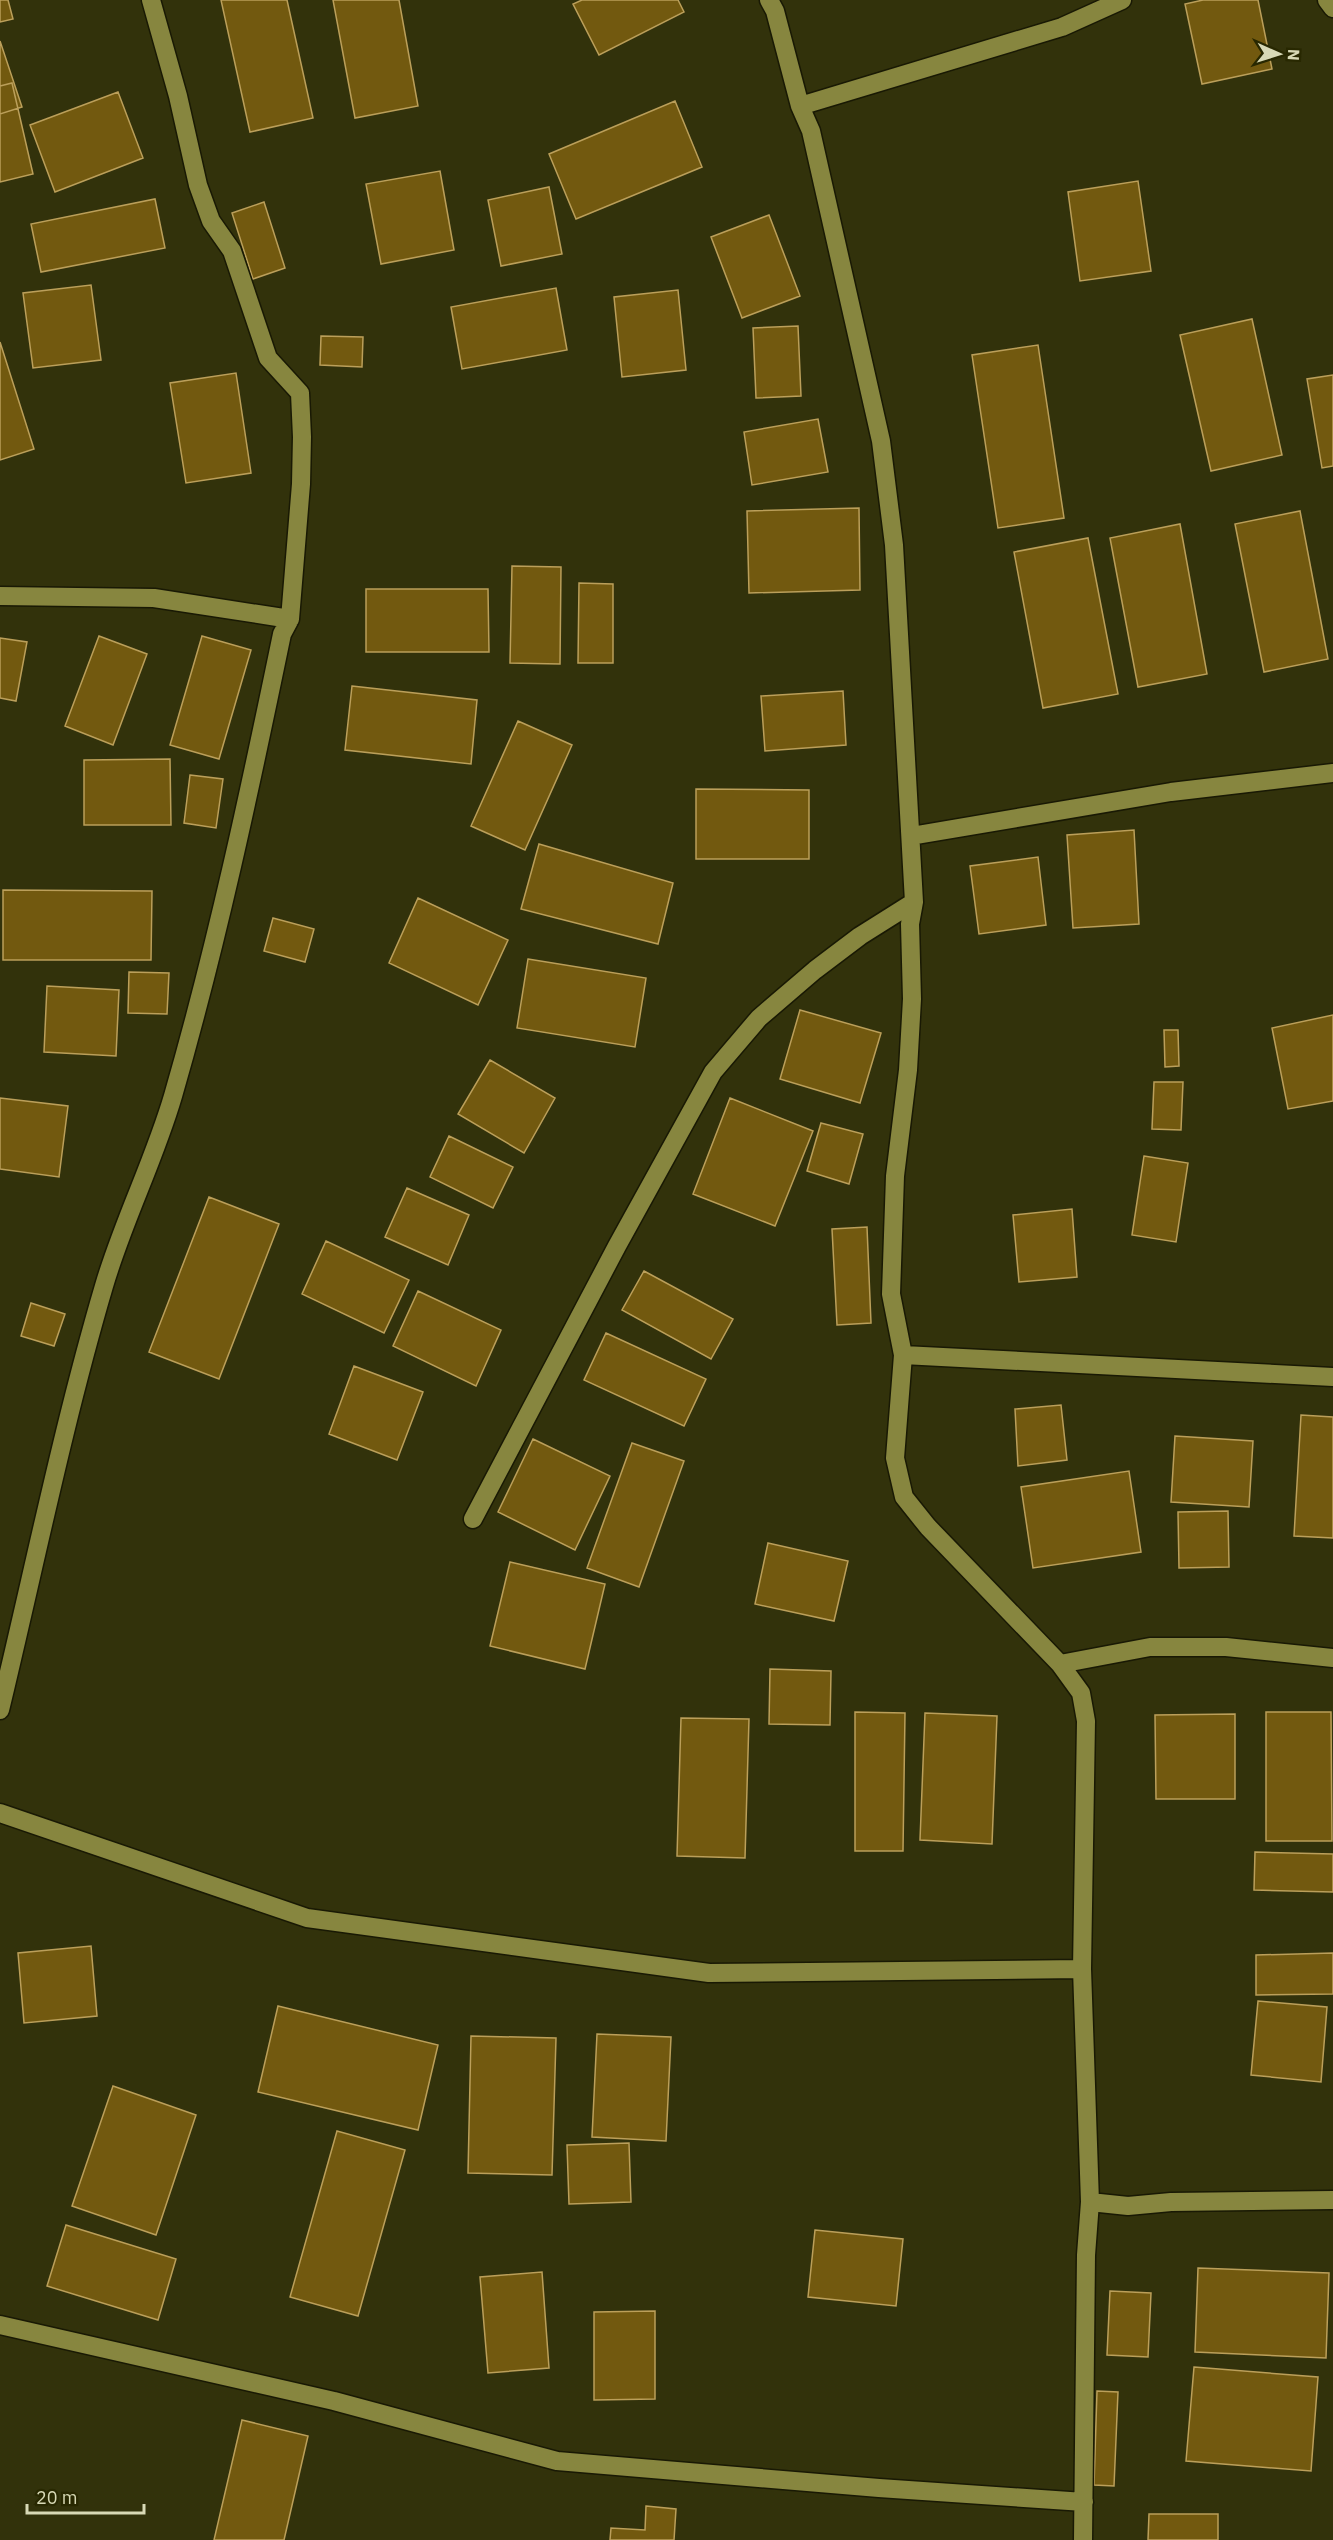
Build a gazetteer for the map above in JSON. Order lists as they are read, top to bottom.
{
  "scale_bar": "20 m",
  "north": "right"
}
